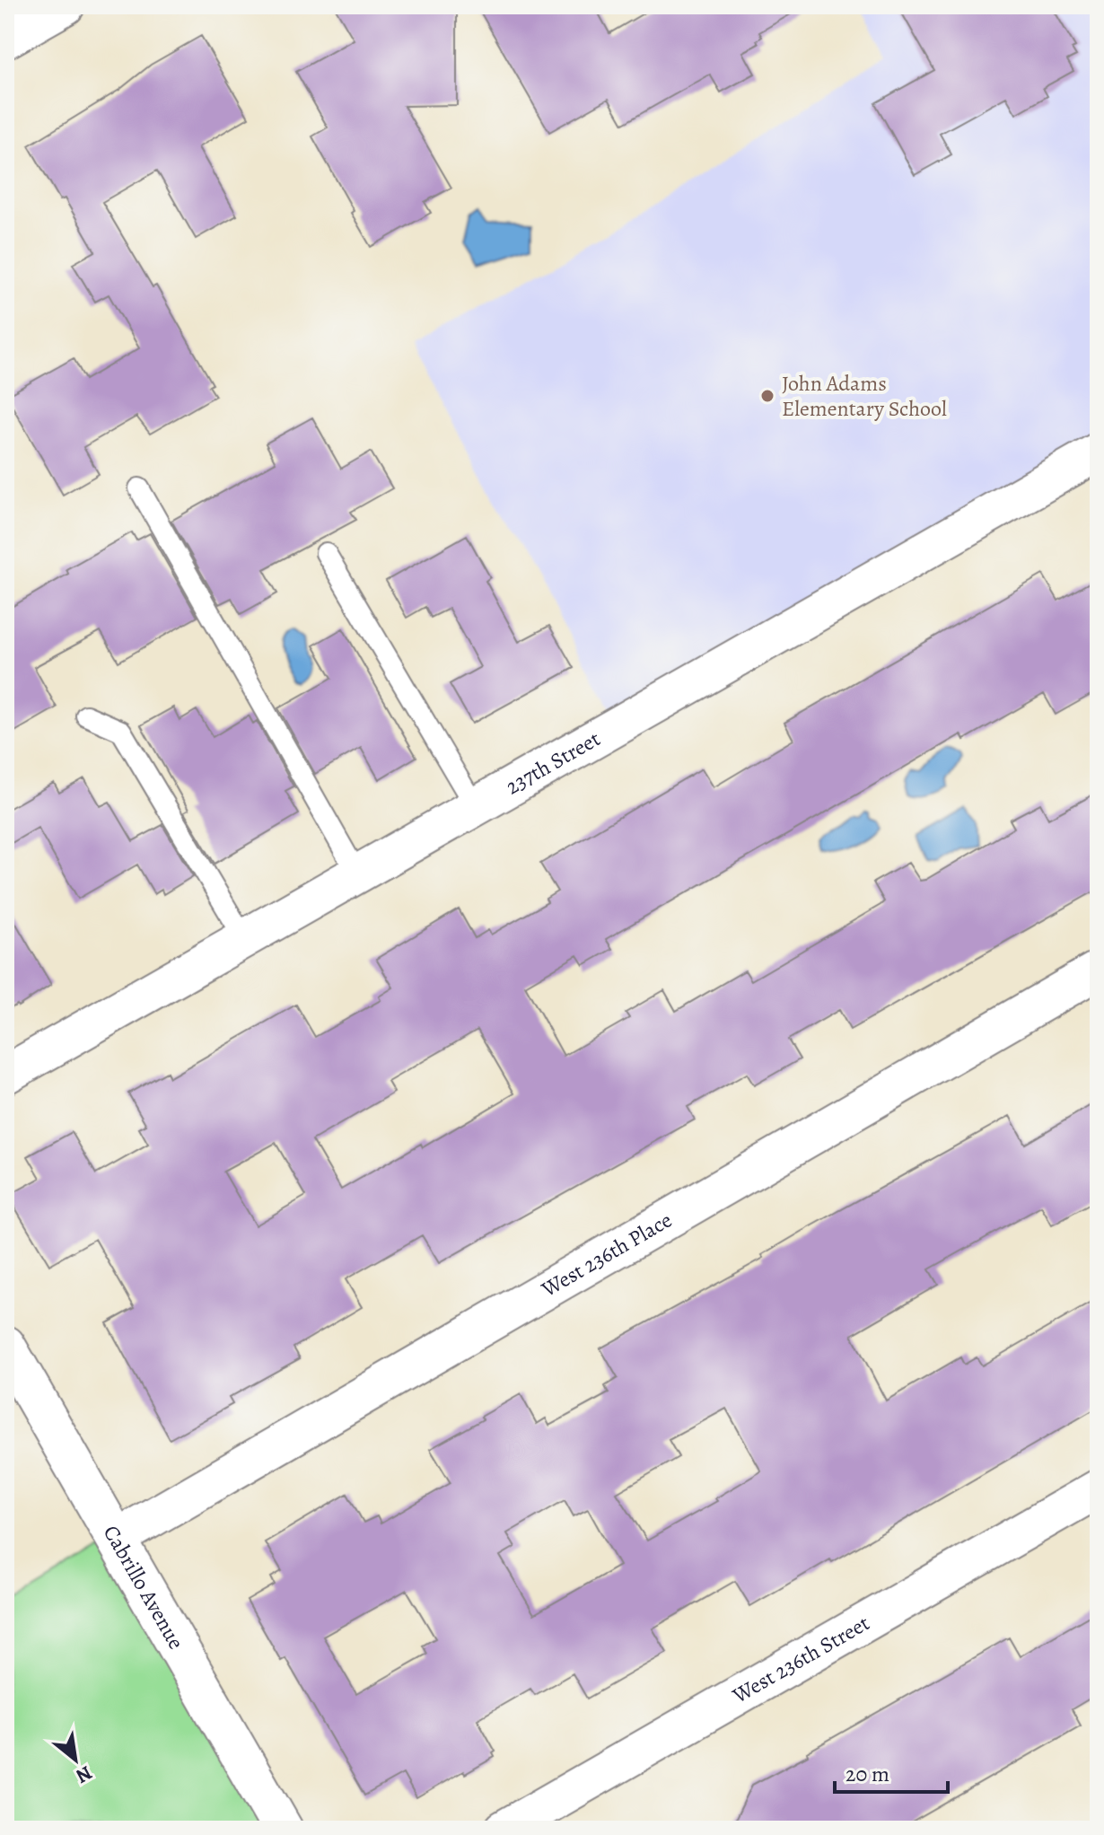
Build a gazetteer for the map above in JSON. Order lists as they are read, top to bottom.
{
  "streets": {
    "street": [
      "237th Street",
      "West 236th Place",
      "Cabrillo Avenue",
      "West 236th Street"
    ]
  },
  "crossings": [
    ["West 236th Place", "Cabrillo Avenue"]
  ],
  "places": ["John Adams Elementary School"],
  "scale_bar": "20 m",
  "north": "bottom right"
}
